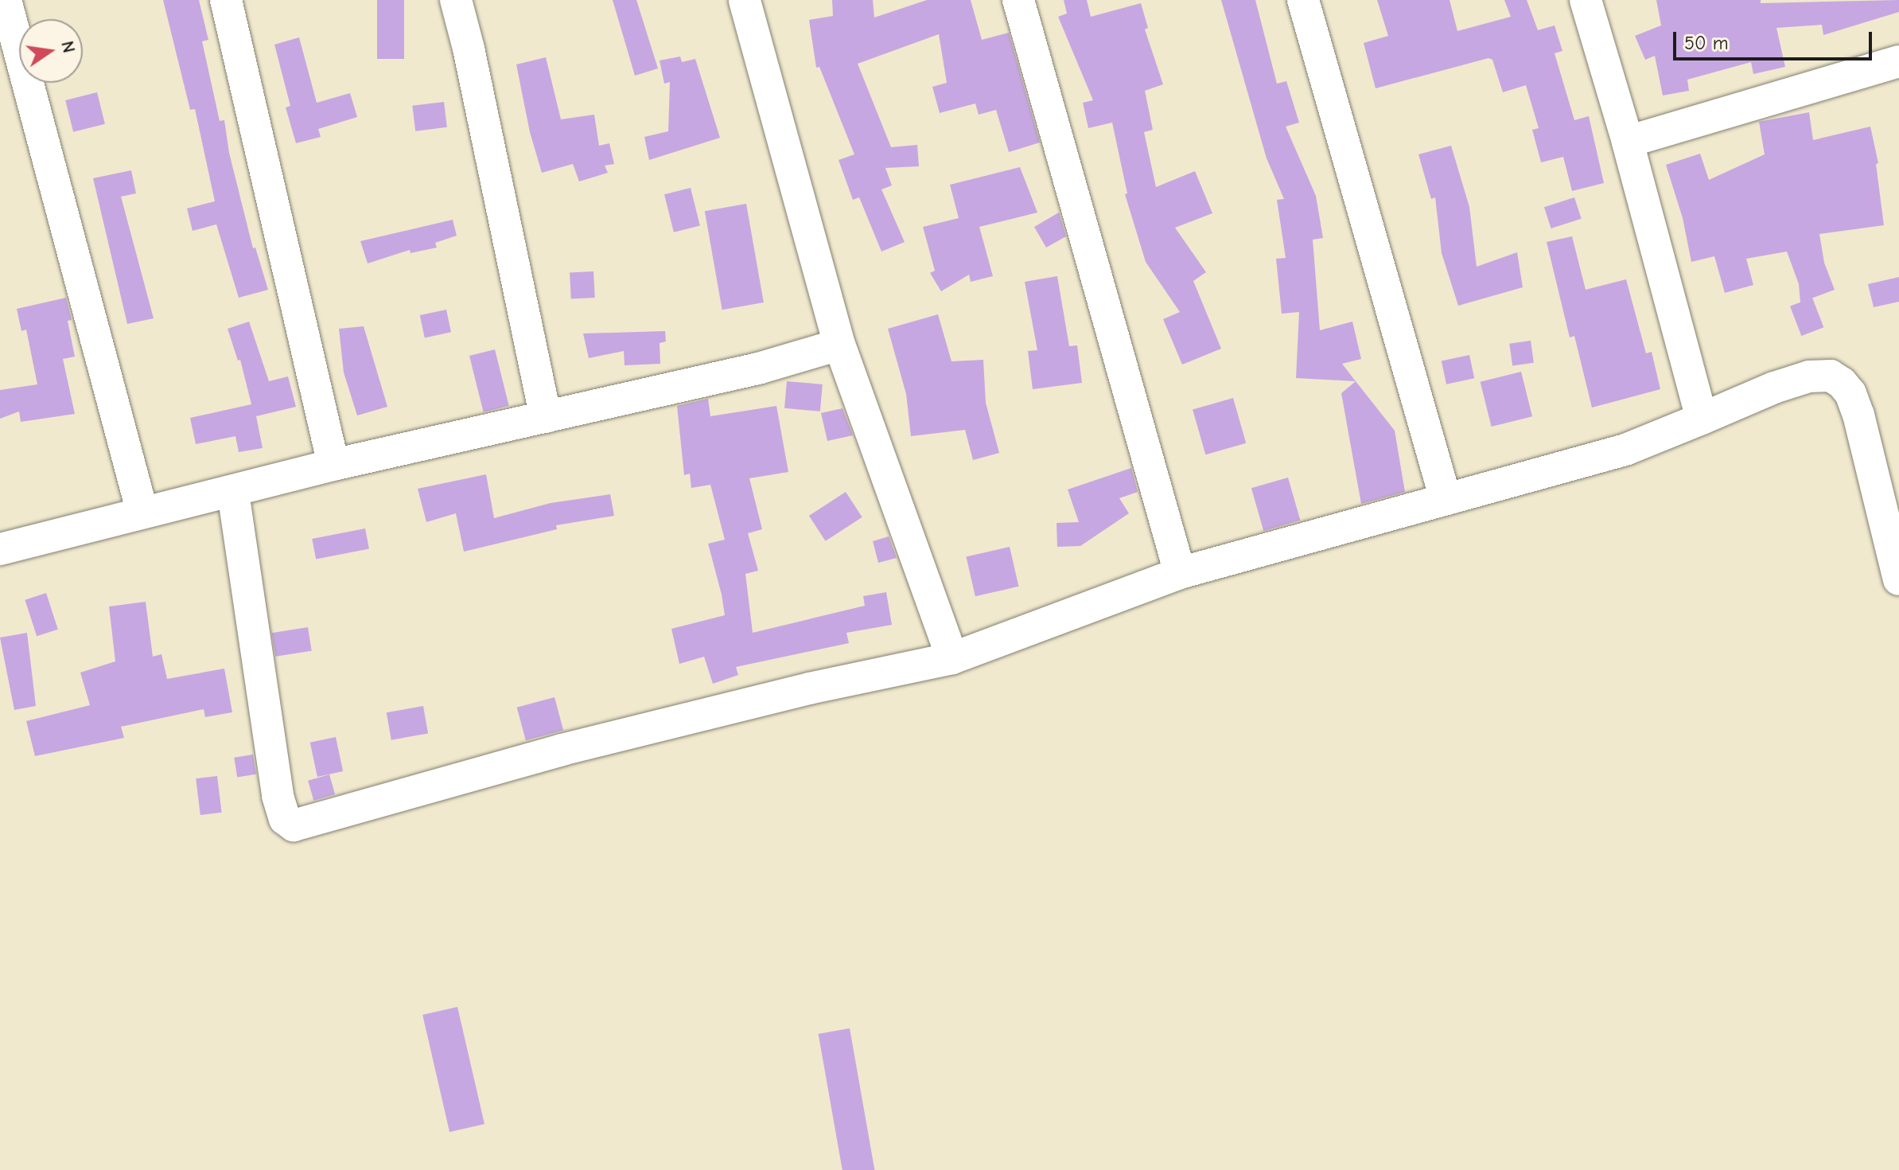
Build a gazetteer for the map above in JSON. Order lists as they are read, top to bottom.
{
  "scale_bar": "50 m",
  "north": "right"
}
